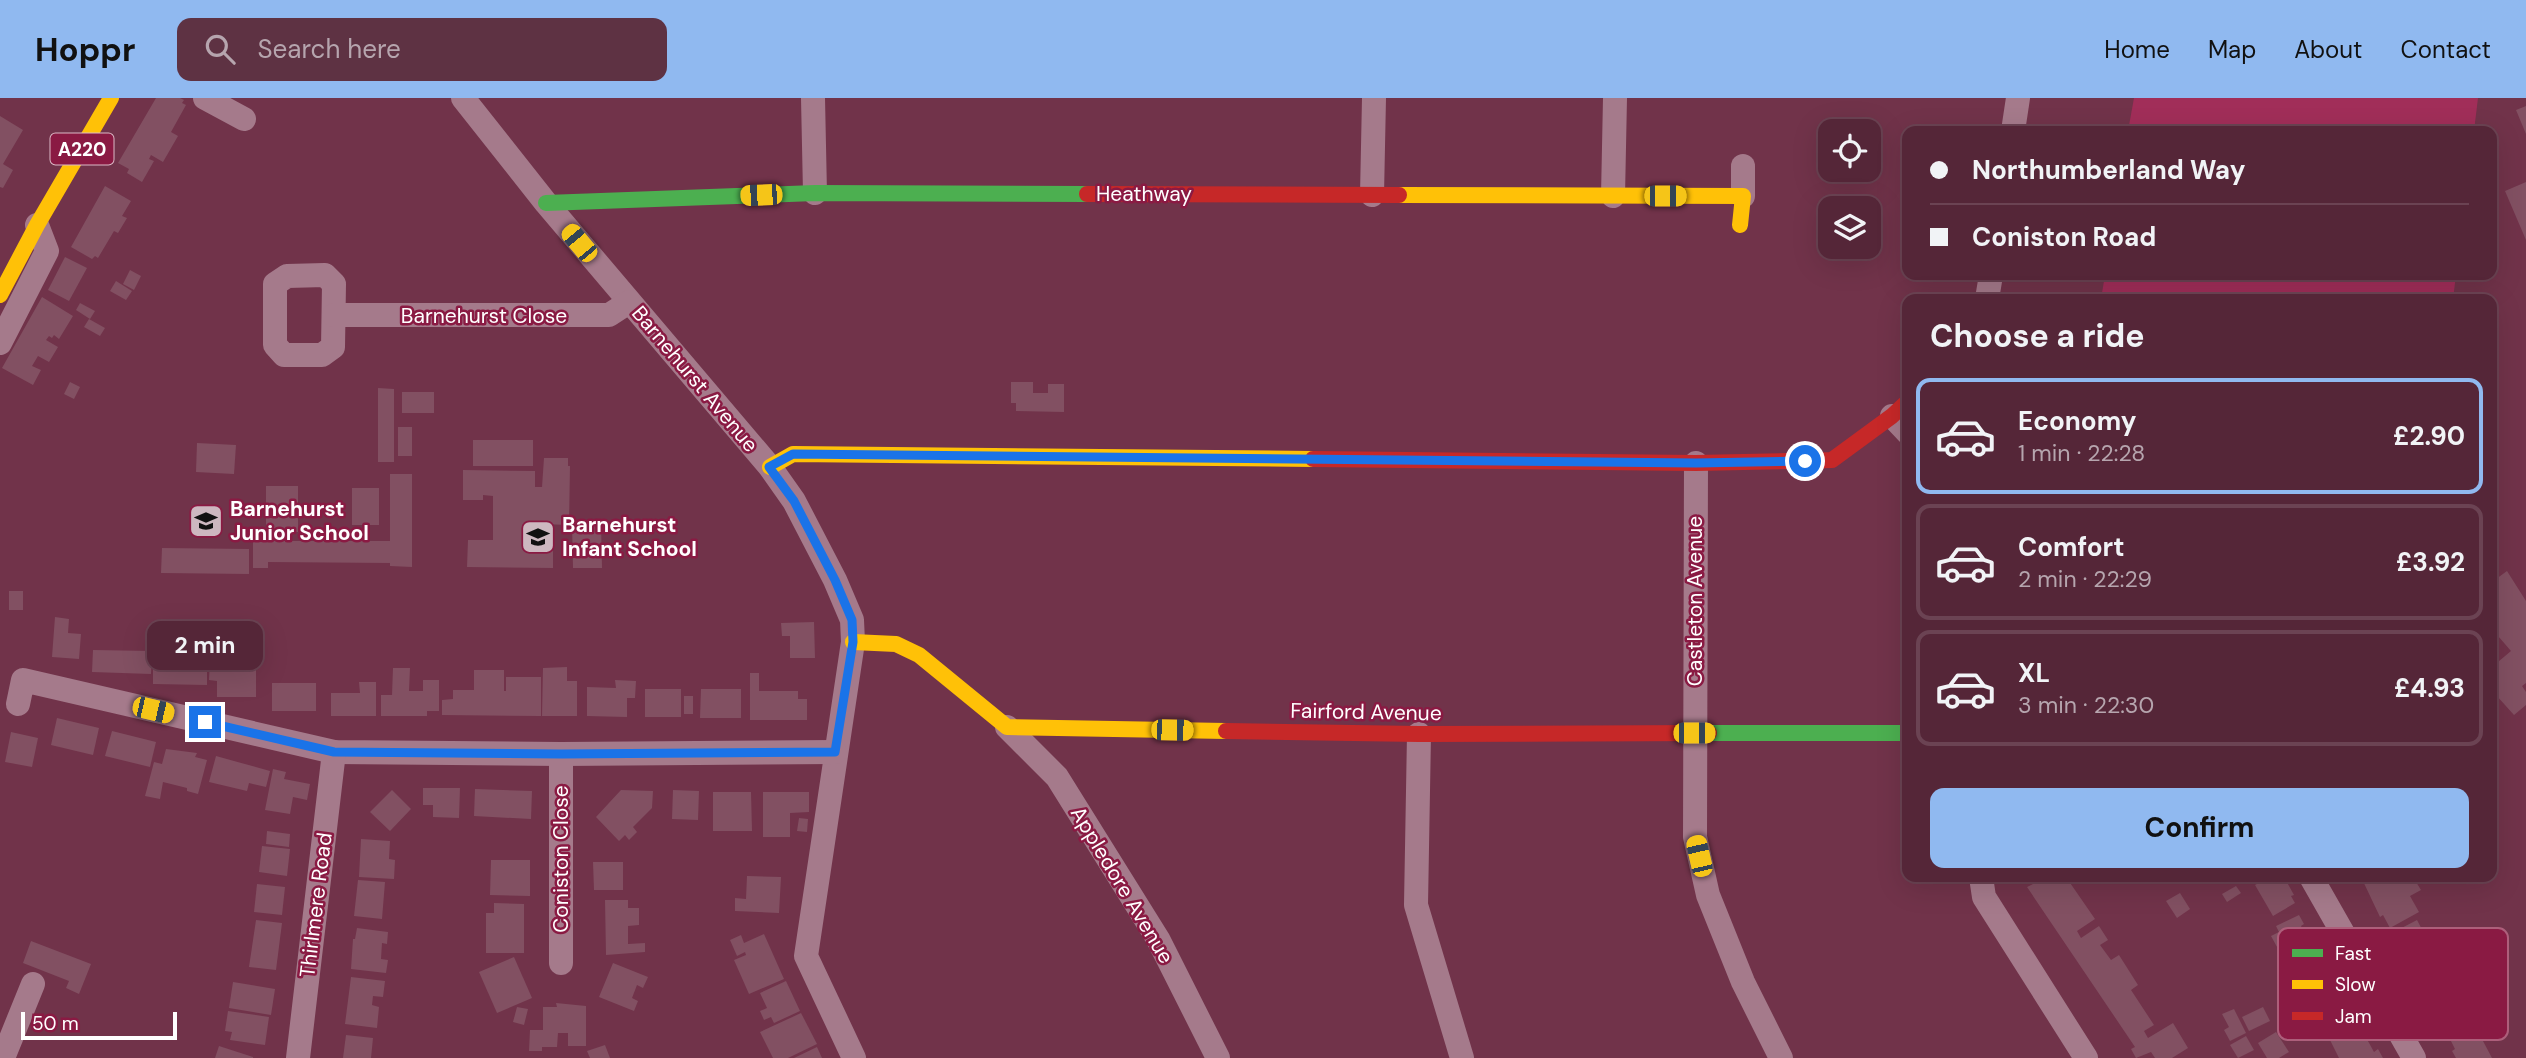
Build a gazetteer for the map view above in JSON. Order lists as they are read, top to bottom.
{
  "streets": {
    "street": [
      "A220",
      "Heathway",
      "Barnehurst Close",
      "Barnehurst Avenue",
      "Castleton Avenue",
      "Fairford Avenue",
      "Coniston Close",
      "Appledore Avenue",
      "Thirlmere Road"
    ]
  },
  "crossings": [
    ["Heathway", "Barnehurst Avenue"],
    ["Barnehurst Close", "Barnehurst Avenue"],
    ["Castleton Avenue", "Fairford Avenue"],
    ["Fairford Avenue", "Appledore Avenue"]
  ],
  "places": {
    "school or university": ["Barnehurst Junior School", "Barnehurst Infant School"]
  },
  "legend": ["Fast", "Slow", "Jam"],
  "scale_bar": "50 m",
  "page": {
    "header": "Hoppr",
    "search": "Search here",
    "nav": [
      "Home",
      "Map",
      "About",
      "Contact"
    ],
    "banner": ["Northumberland Way", "Coniston Road"],
    "heading": "Choose a ride",
    "list": [
      {
        "name": "Economy",
        "note": "1 min · 22:28",
        "value": "£2.90"
      },
      {
        "name": "Comfort",
        "note": "2 min · 22:29",
        "value": "£3.92"
      },
      {
        "name": "XL",
        "note": "3 min · 22:30",
        "value": "£4.93"
      }
    ],
    "bubble": "2 min",
    "buttons": "Confirm",
    "scale": "50 m"
  }
}
